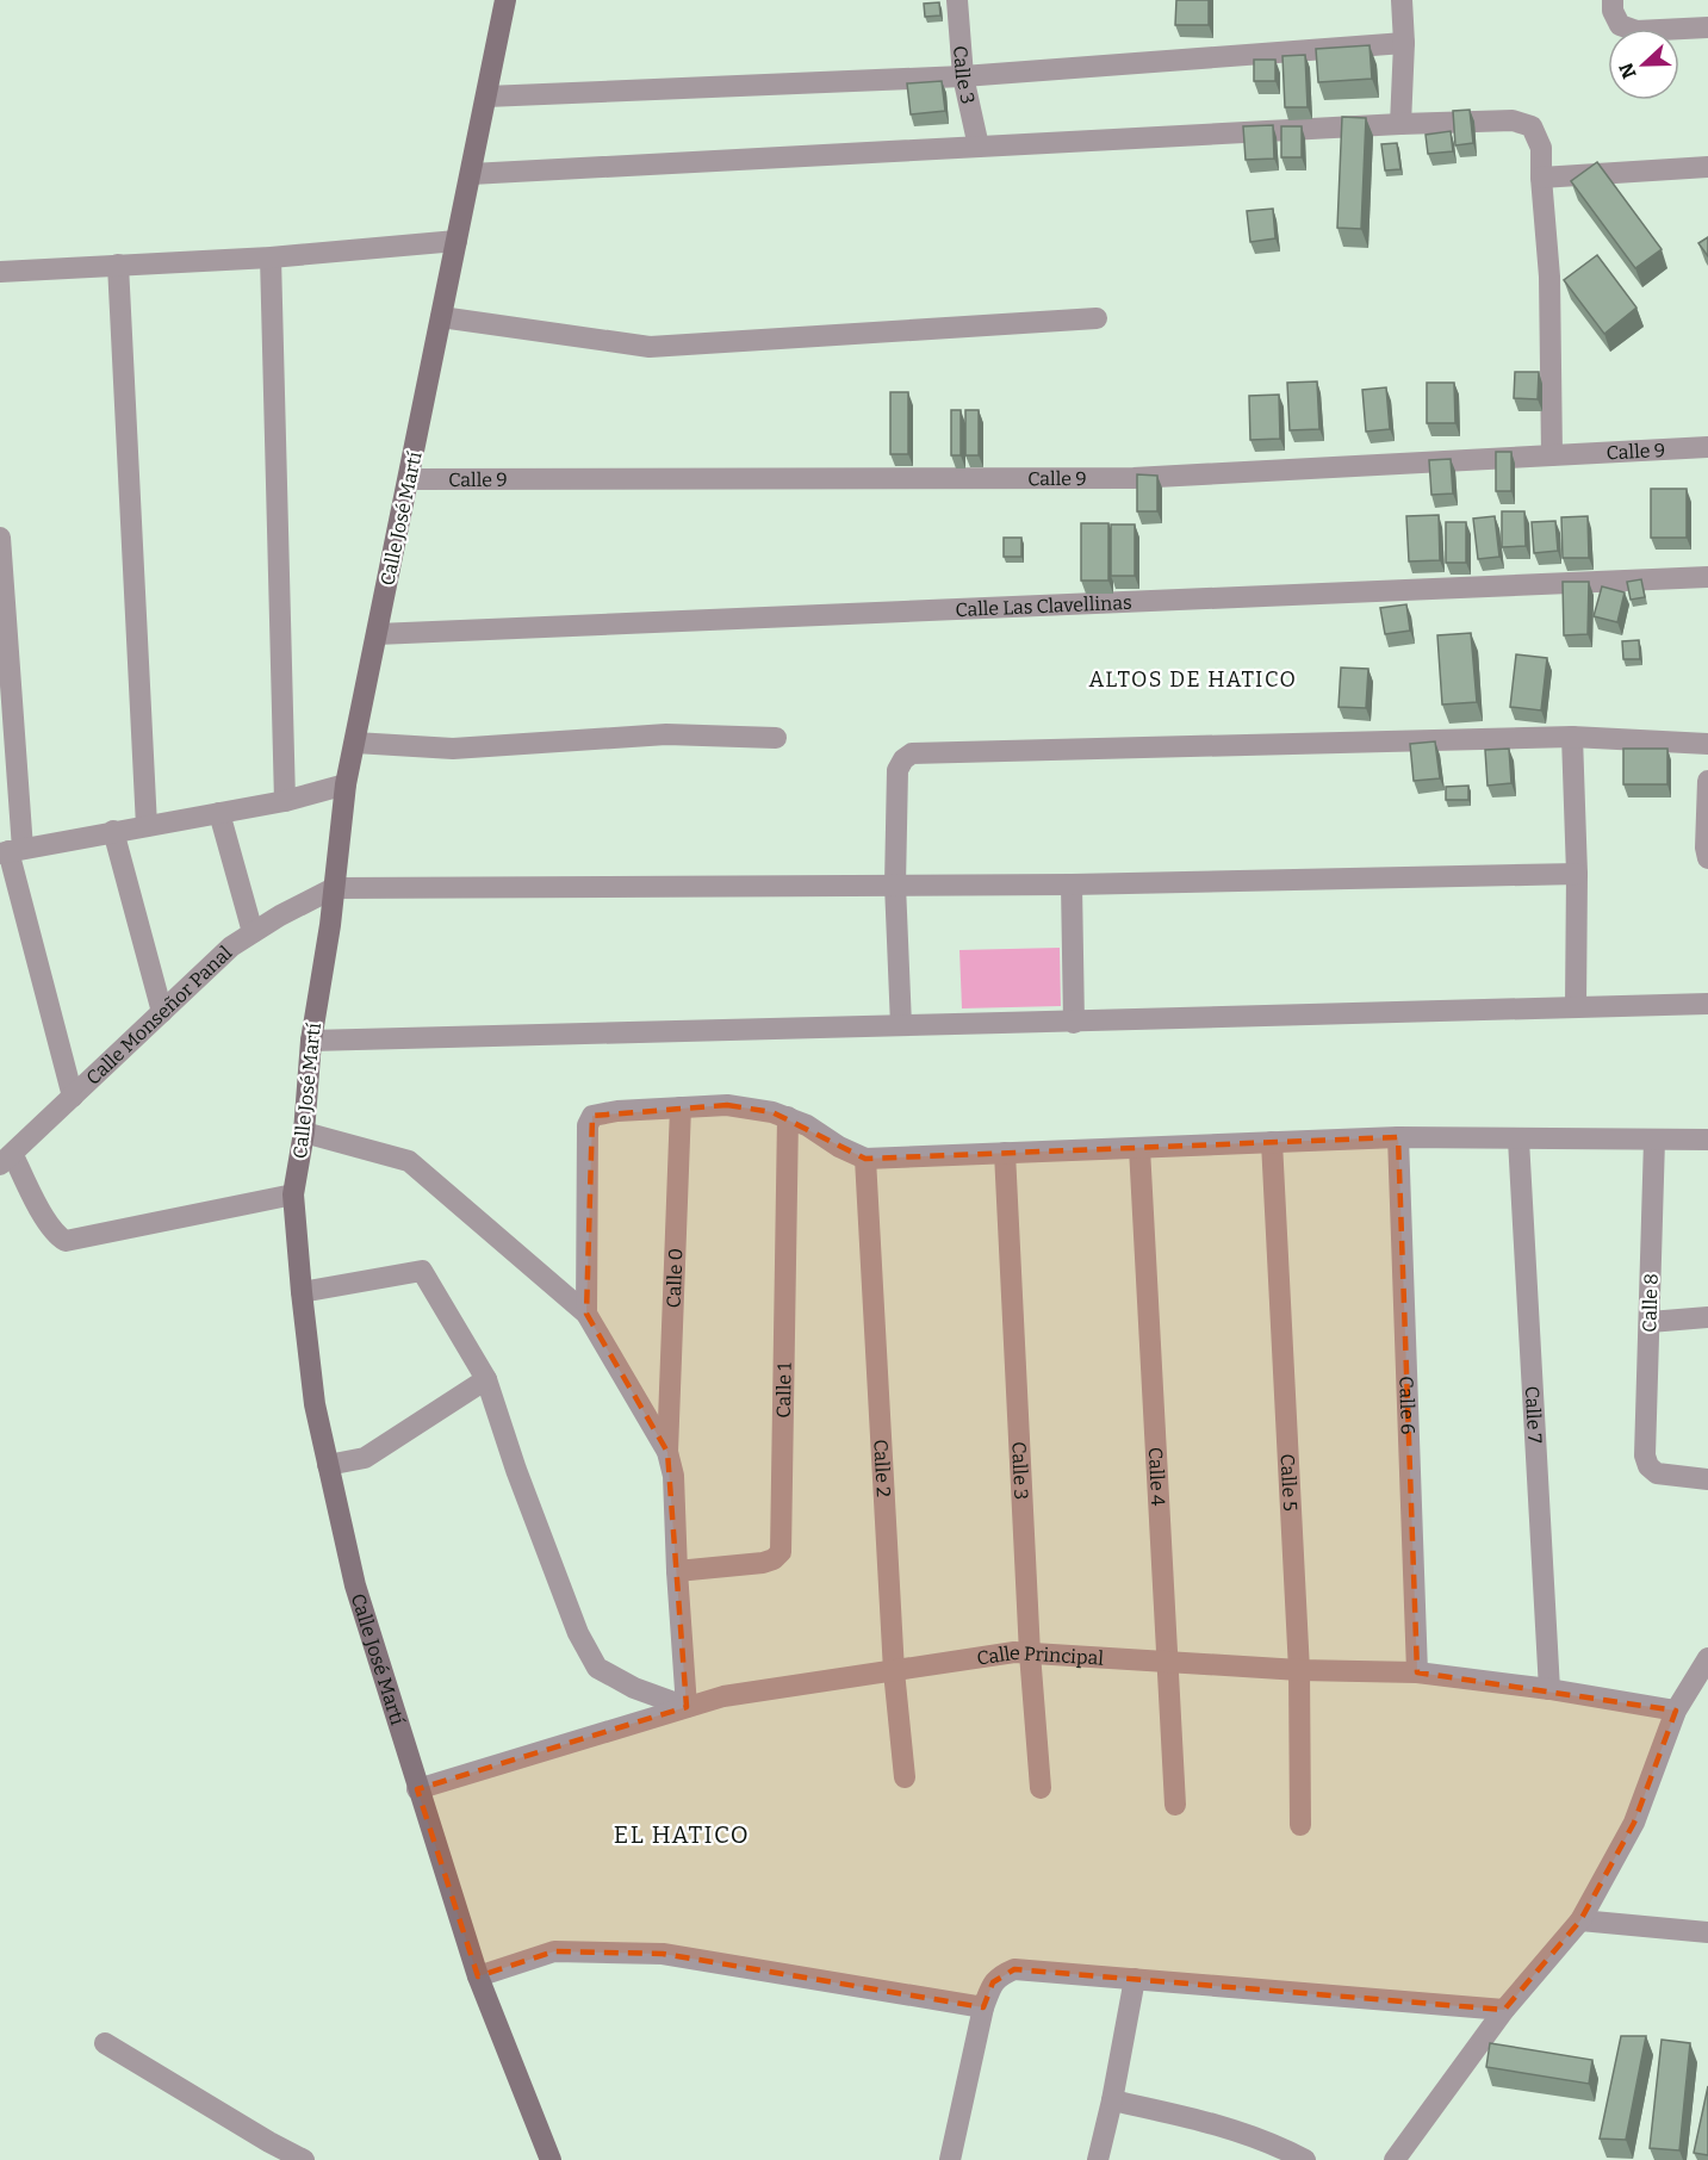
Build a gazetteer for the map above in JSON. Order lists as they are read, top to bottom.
{
  "streets": {
    "main road": ["Calle José Martí"],
    "street": [
      "Calle 3",
      "Calle 9",
      "Calle Las Clavellinas",
      "Calle Monseñor Panal",
      "Calle 0",
      "Calle 8",
      "Calle 1",
      "Calle 6",
      "Calle 7",
      "Calle 2",
      "Calle 4",
      "Calle 5",
      "Calle Principal"
    ]
  },
  "crossings": [
    ["Calle 3", "Calle Principal"],
    ["Calle 9", "Calle José Martí"],
    ["Calle José Martí", "Calle Las Clavellinas"],
    ["Calle José Martí", "Calle Monseñor Panal"],
    ["Calle José Martí", "Calle Principal"],
    ["Calle 6", "Calle Principal"],
    ["Calle 7", "Calle Principal"],
    ["Calle 2", "Calle Principal"],
    ["Calle 4", "Calle Principal"],
    ["Calle 5", "Calle Principal"]
  ],
  "districts": ["ALTOS DE HATICO", "EL HATICO"],
  "north": "left"
}
